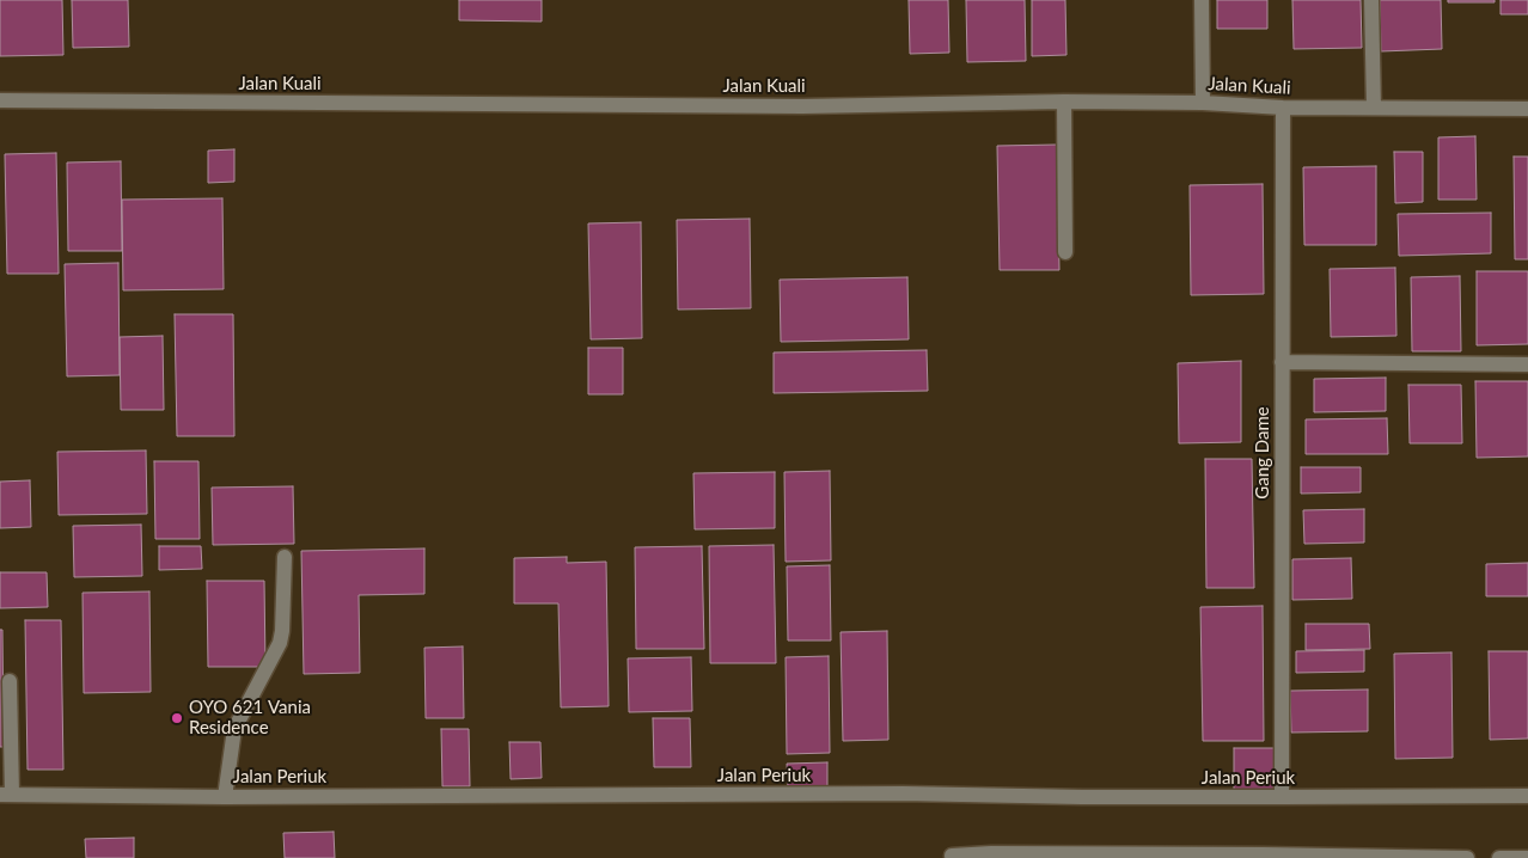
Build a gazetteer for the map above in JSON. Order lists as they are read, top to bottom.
{
  "streets": {
    "street": ["Jalan Kuali", "Gang Dame", "Jalan Periuk"]
  },
  "crossings": [
    ["Jalan Kuali", "Gang Dame"],
    ["Gang Dame", "Jalan Periuk"]
  ],
  "places": ["OYO 621 Vania Residence"]
}
